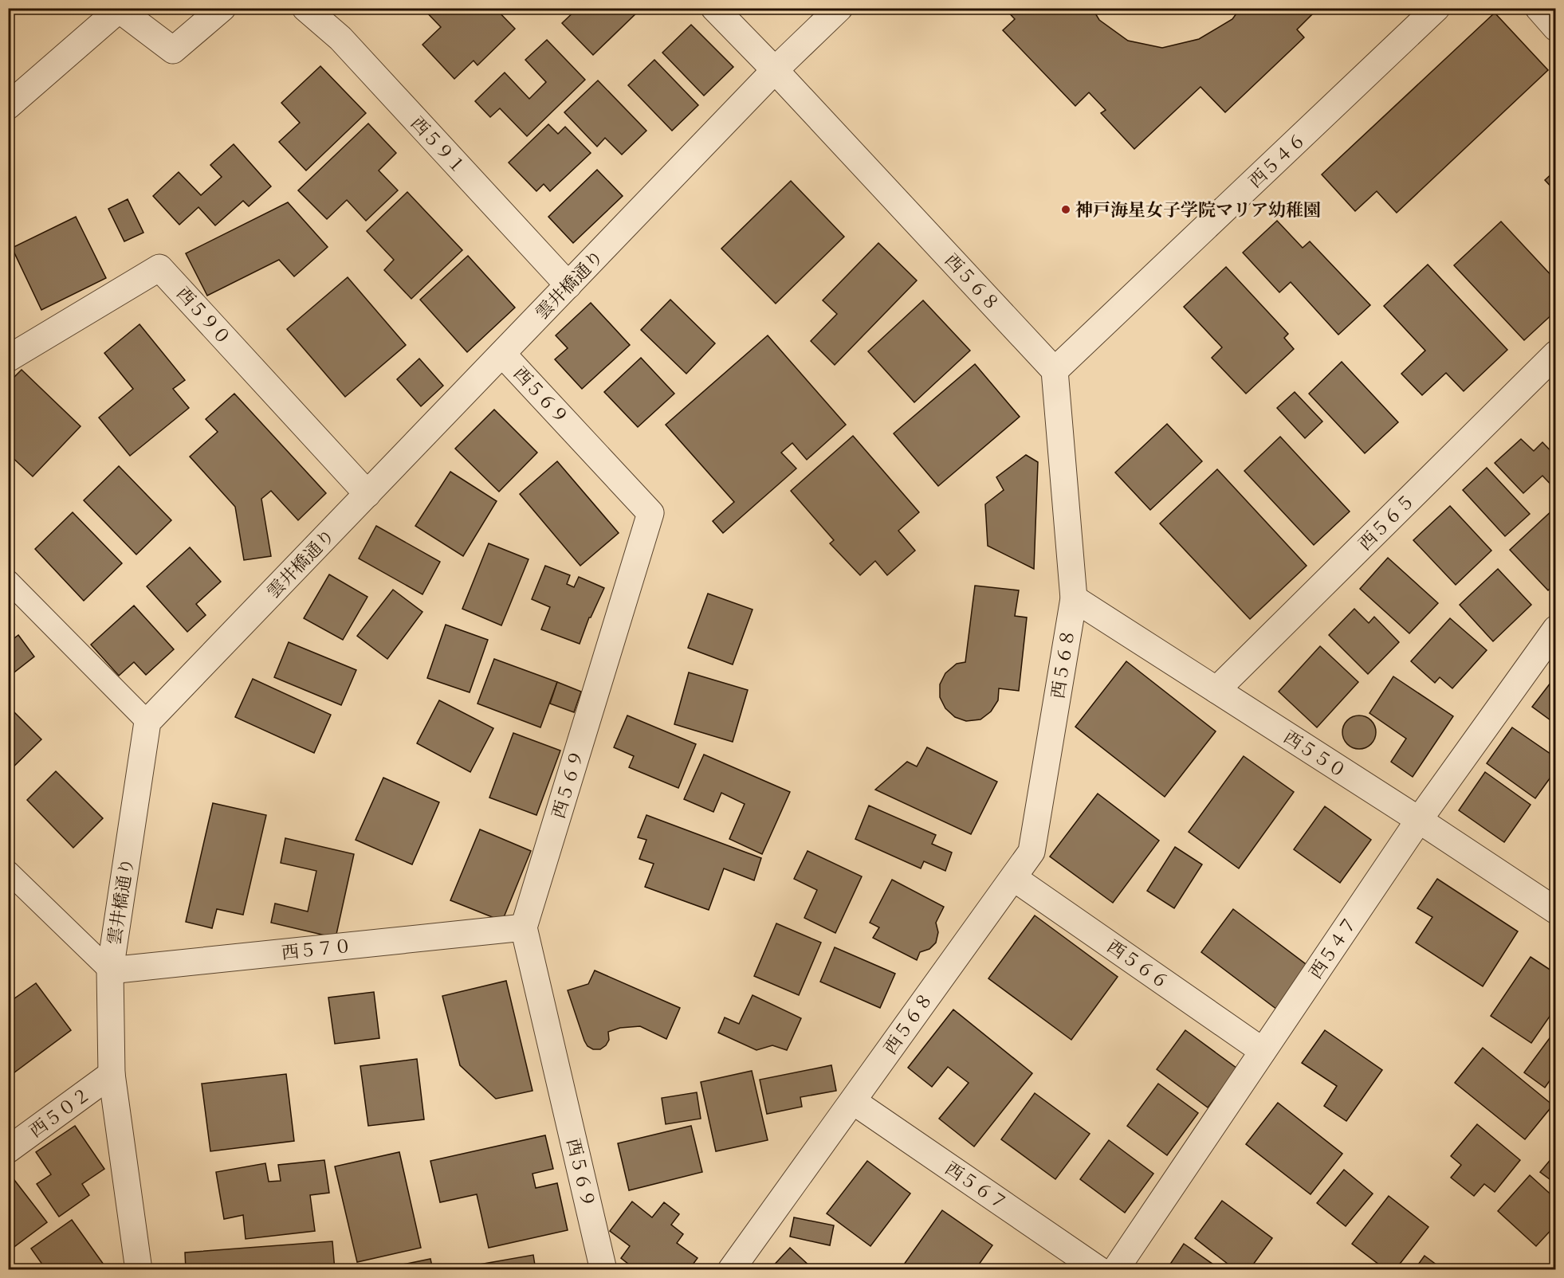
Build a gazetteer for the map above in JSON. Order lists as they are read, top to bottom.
{
  "streets": {
    "street": [
      "西５９１",
      "西５４６",
      "西５６８",
      "雲井橋通り",
      "西５９０",
      "西５６９",
      "西５６５",
      "西５５０",
      "西５４７",
      "西５７０",
      "西５６６",
      "西５０２",
      "西５６７"
    ]
  },
  "crossings": [
    ["西５９１", "雲井橋通り"],
    ["西５４６", "西５６８"],
    ["西５６８", "雲井橋通り"],
    ["西５６８", "西５５０"],
    ["西５６８", "西５６６"],
    ["西５６８", "西５６７"],
    ["雲井橋通り", "西５９０"],
    ["雲井橋通り", "西５６９"],
    ["雲井橋通り", "西５７０"],
    ["雲井橋通り", "西５０２"],
    ["西５６９", "西５７０"],
    ["西５６５", "西５５０"],
    ["西５５０", "西５４７"],
    ["西５４７", "西５６６"]
  ],
  "places": ["神戸海星女子学院マリア幼稚園"]
}
